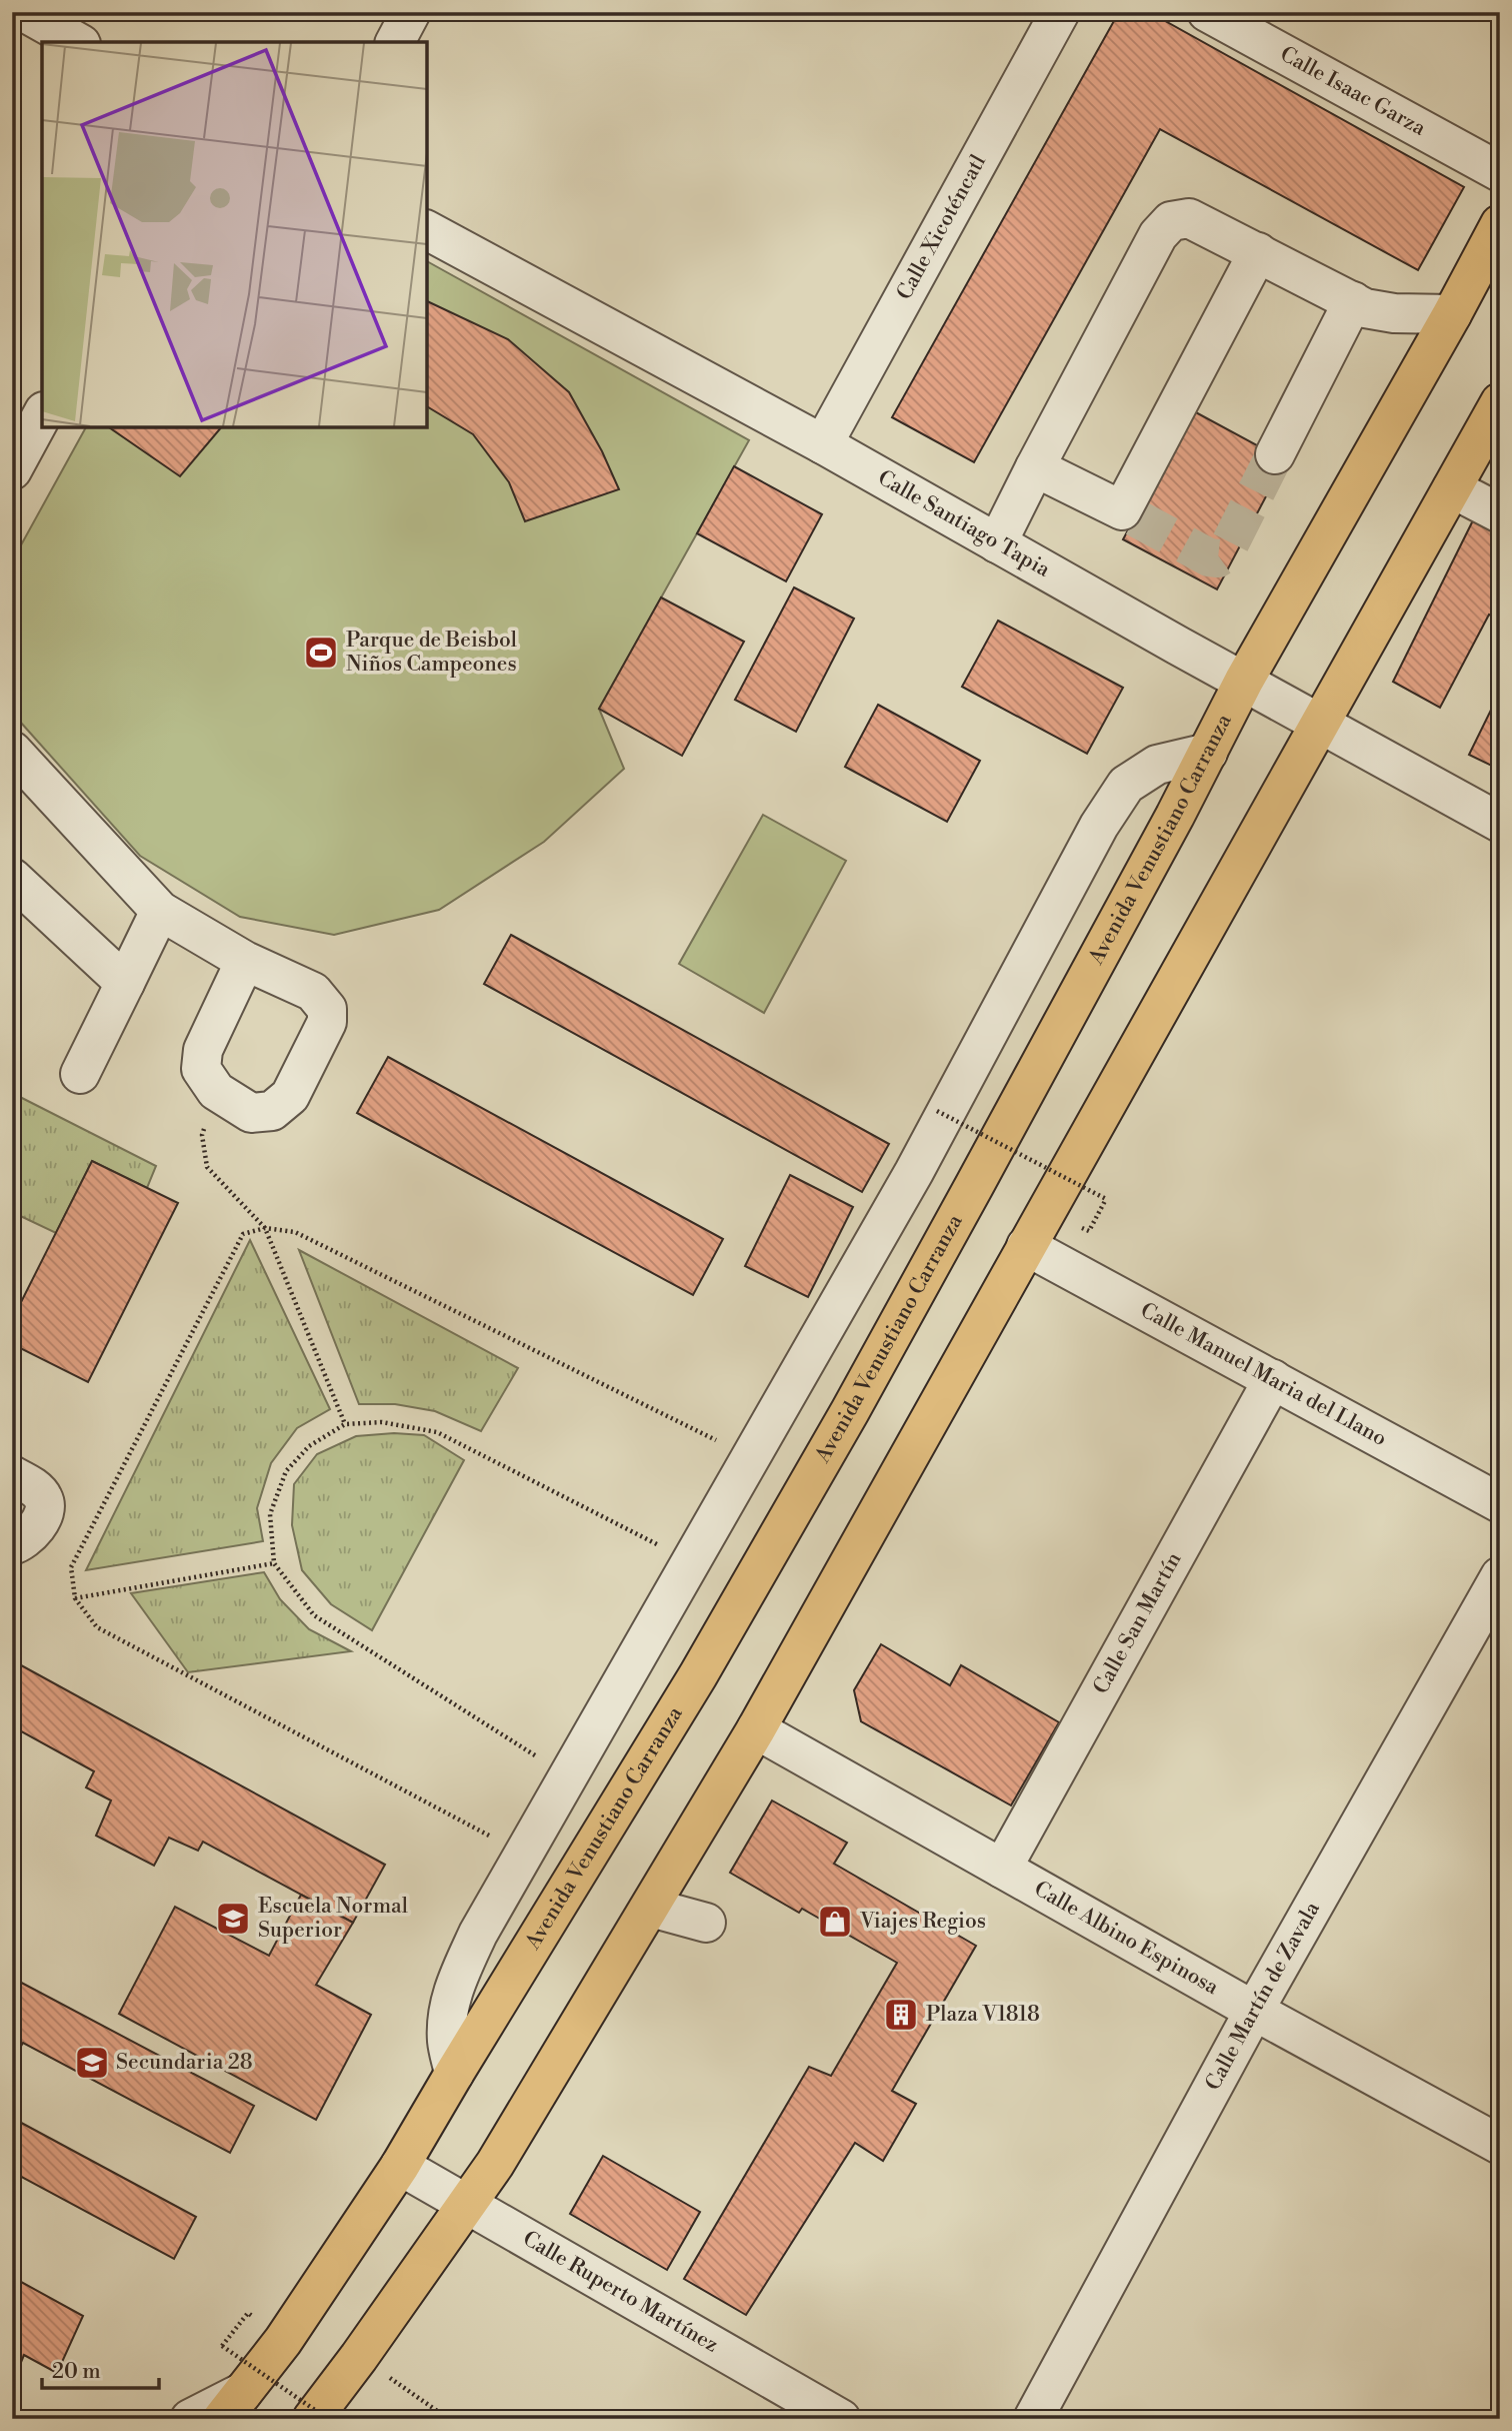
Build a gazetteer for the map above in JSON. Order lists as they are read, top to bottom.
{
  "streets": {
    "main road": ["Avenida Venustiano Carranza"],
    "street": [
      "Calle Isaac Garza",
      "Calle Xicoténcatl",
      "Calle Santiago Tapia",
      "Calle Manuel Maria del Llano",
      "Calle San Martín",
      "Calle Albino Espinosa",
      "Calle Martín de Zavala",
      "Calle Ruperto Martínez"
    ]
  },
  "crossings": [
    ["Calle Xicoténcatl", "Calle Santiago Tapia"],
    ["Calle Santiago Tapia", "Avenida Venustiano Carranza"],
    ["Avenida Venustiano Carranza", "Calle Ruperto Martínez"],
    ["Calle Manuel Maria del Llano", "Calle San Martín"],
    ["Calle San Martín", "Calle Albino Espinosa"],
    ["Calle Albino Espinosa", "Calle Martín de Zavala"]
  ],
  "places": {
    "sports": ["Parque de Beisbol Niños Campeones"],
    "school or university": ["Escuela Normal Superior", "Secundaria 28"],
    "shop": ["Viajes Regios"],
    "building": ["Plaza V1818"]
  },
  "scale_bar": "20 m"
}
